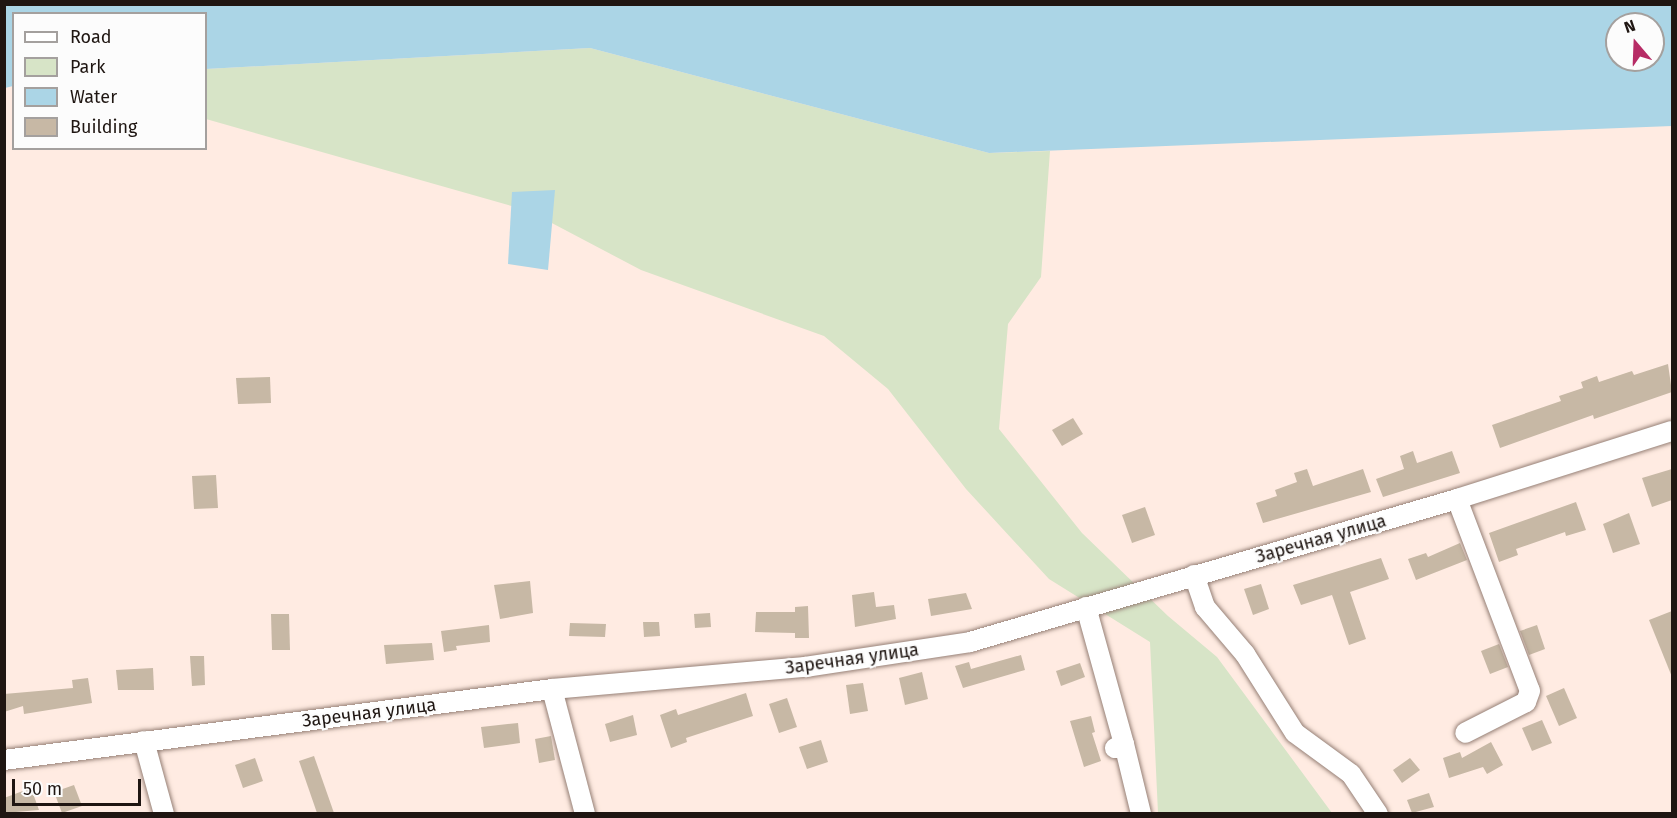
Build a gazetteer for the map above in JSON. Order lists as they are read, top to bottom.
{
  "streets": {
    "street": ["Заречная улица"]
  },
  "legend": [
    "Road",
    "Park",
    "Water",
    "Building"
  ],
  "scale_bar": "50 m",
  "north": "top"
}
